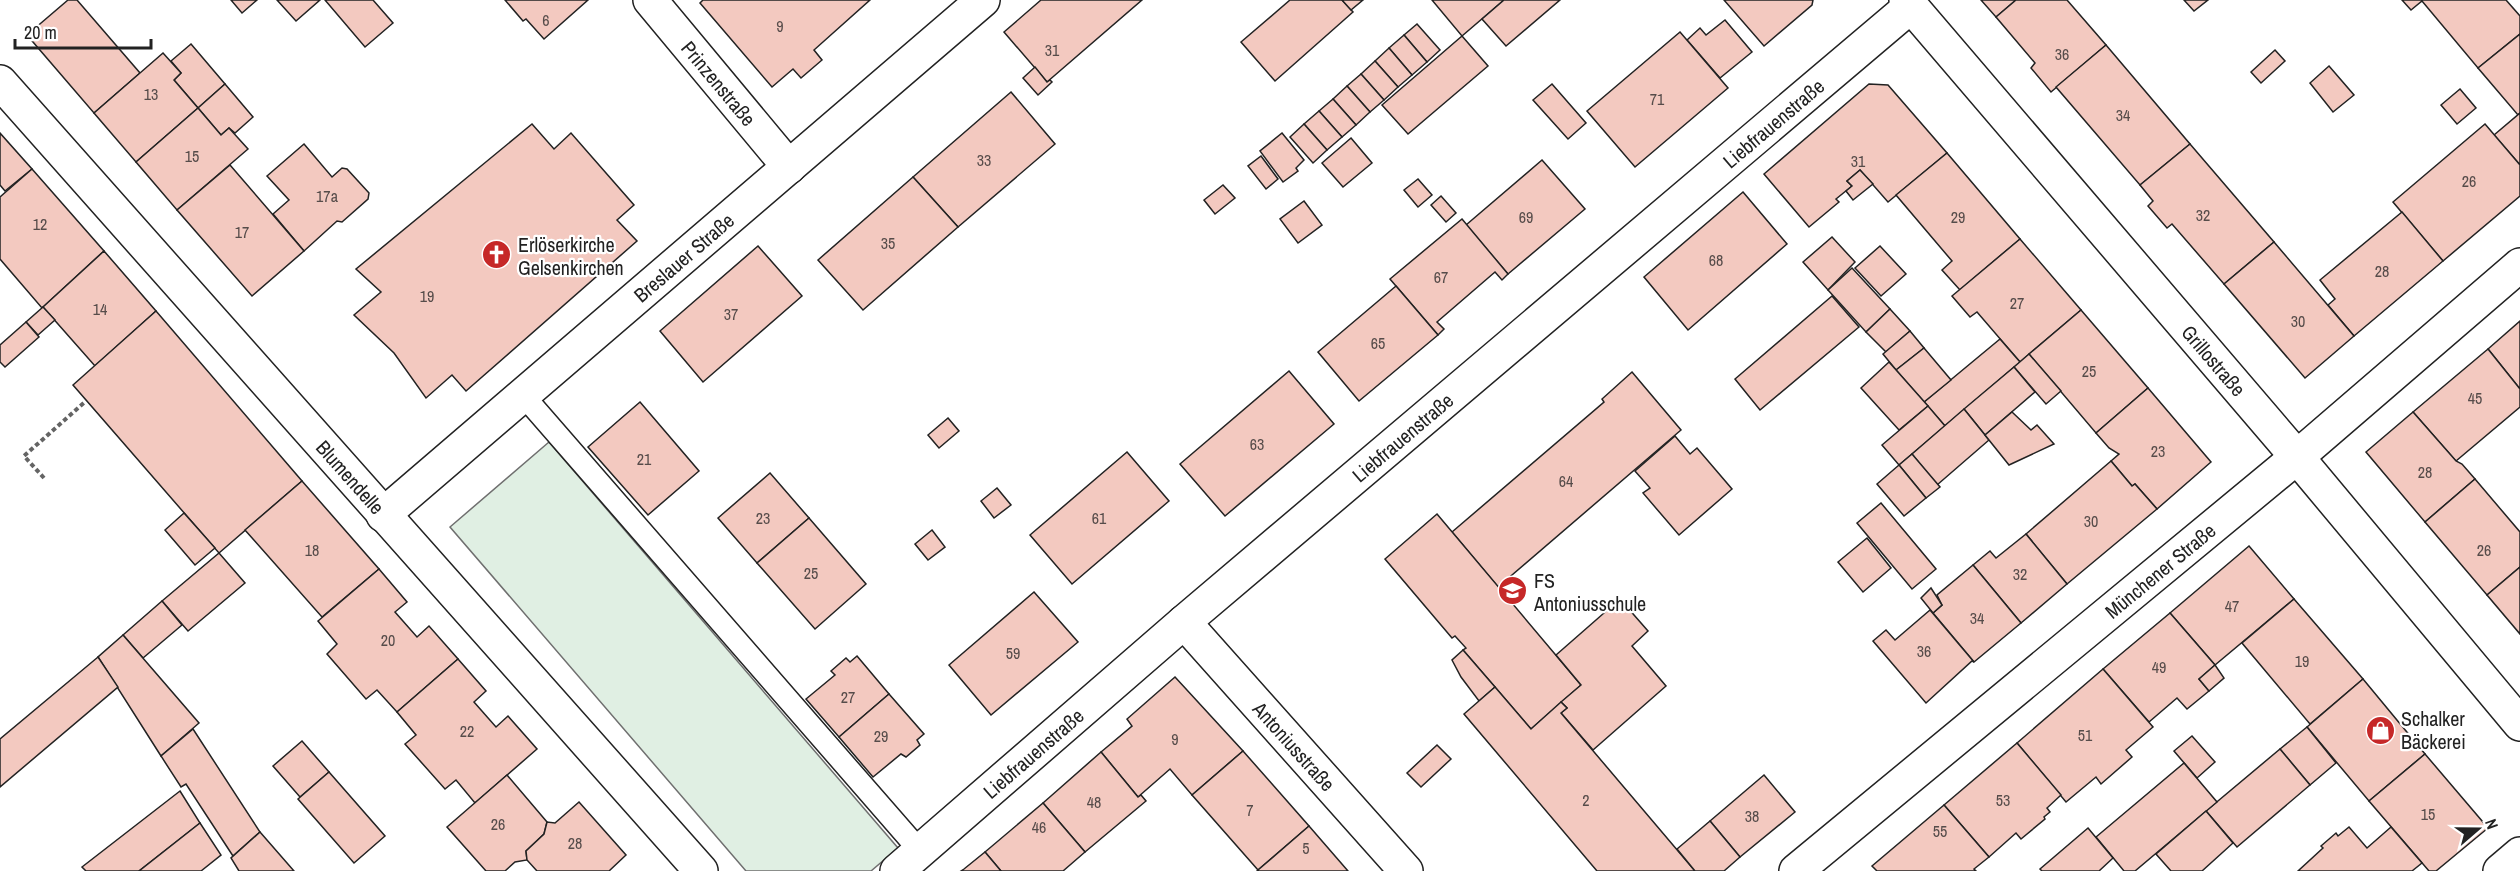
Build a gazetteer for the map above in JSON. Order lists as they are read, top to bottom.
{
  "streets": {
    "street": [
      "Prinzenstraße",
      "Liebfrauenstraße",
      "Breslauer Straße",
      "Grillostraße",
      "Blumendelle",
      "Münchener Straße",
      "Antoniusstraße"
    ]
  },
  "crossings": [
    ["Prinzenstraße", "Breslauer Straße"],
    ["Liebfrauenstraße", "Grillostraße"],
    ["Liebfrauenstraße", "Antoniusstraße"],
    ["Breslauer Straße", "Blumendelle"],
    ["Grillostraße", "Münchener Straße"]
  ],
  "places": {
    "church": ["Erlöserkirche Gelsenkirchen"],
    "school or university": ["FS Antoniusschule"],
    "shop": ["Schalker Bäckerei"]
  },
  "house_numbers": [
    "6",
    "9",
    "31",
    "36",
    "13",
    "71",
    "34",
    "15",
    "33",
    "31",
    "26",
    "17a",
    "32",
    "69",
    "29",
    "12",
    "17",
    "35",
    "68",
    "28",
    "67",
    "19",
    "27",
    "14",
    "37",
    "30",
    "65",
    "25",
    "45",
    "63",
    "23",
    "21",
    "28",
    "64",
    "23",
    "61",
    "30",
    "18",
    "26",
    "25",
    "32",
    "47",
    "34",
    "20",
    "36",
    "59",
    "19",
    "49",
    "27",
    "22",
    "51",
    "29",
    "9",
    "2",
    "53",
    "48",
    "7",
    "15",
    "38",
    "26",
    "46",
    "55",
    "28",
    "5"
  ],
  "scale_bar": "20 m",
  "north": "right"
}
